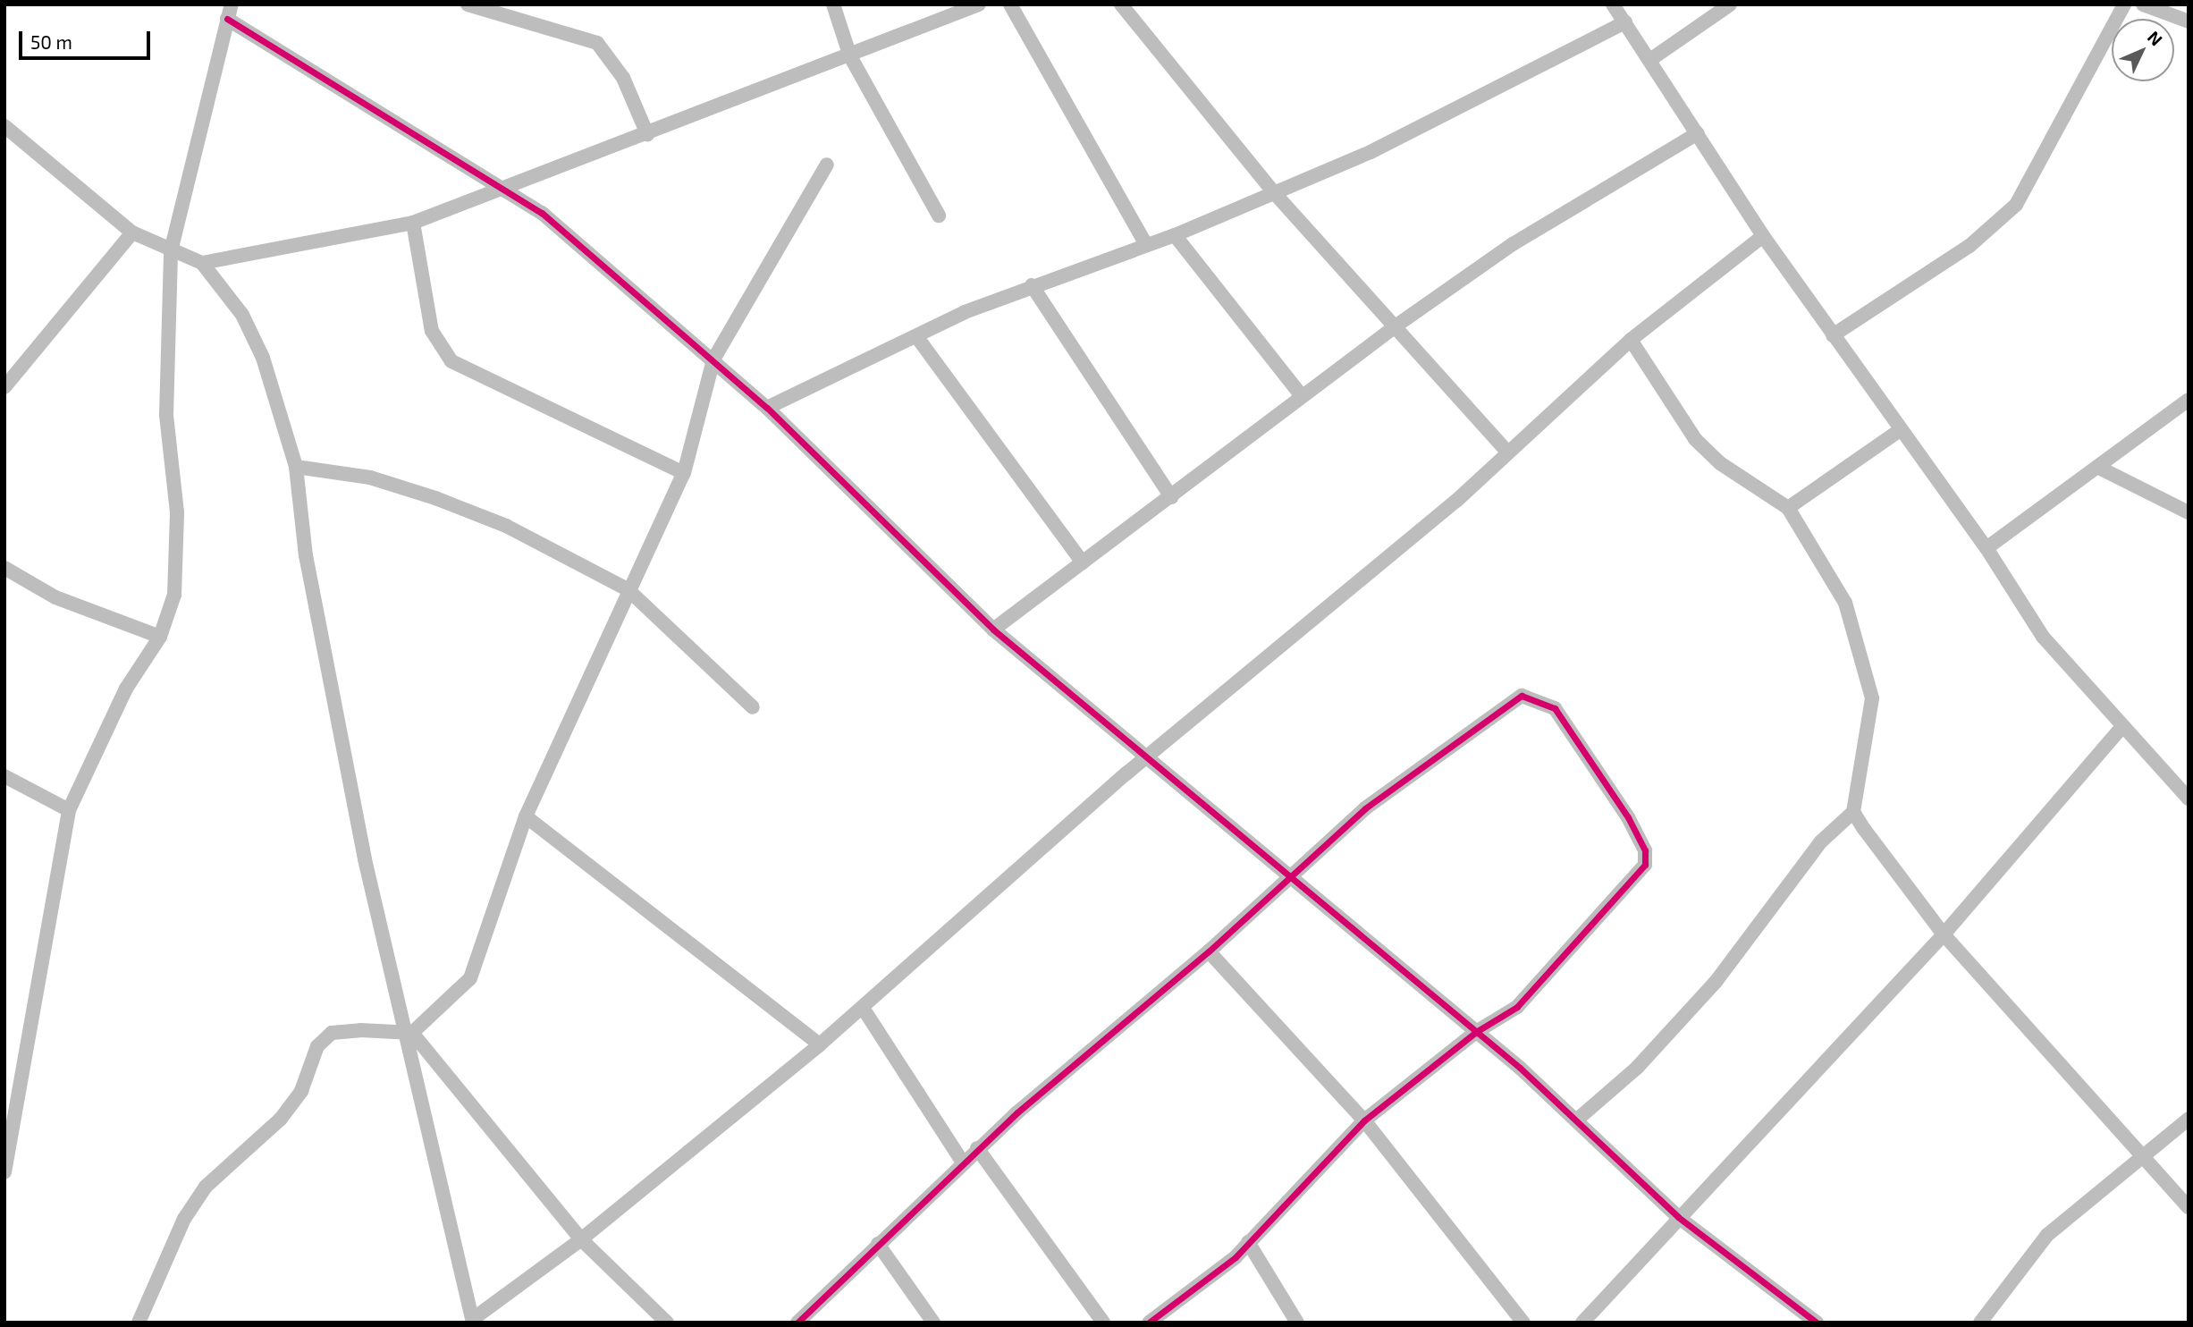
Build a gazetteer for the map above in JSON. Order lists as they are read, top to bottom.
{
  "scale_bar": "50 m",
  "north": "top right"
}
